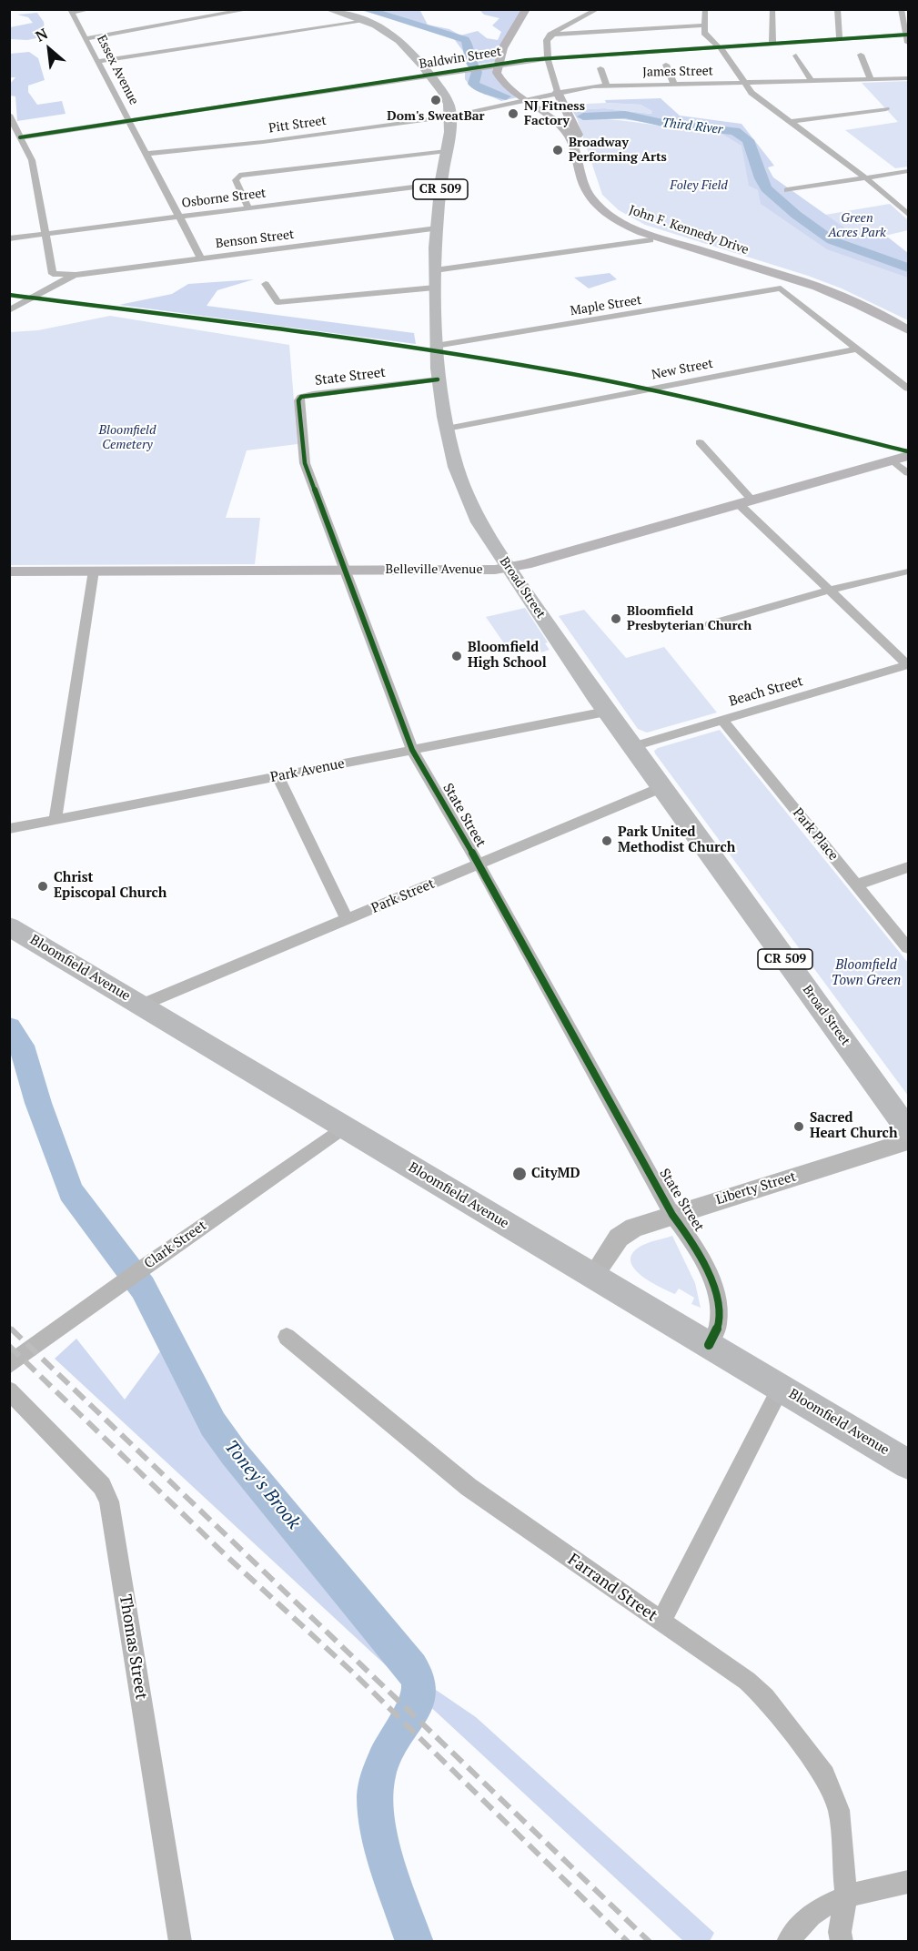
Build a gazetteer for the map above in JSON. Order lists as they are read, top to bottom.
{
  "streets": {
    "main road": [
      "CR 509",
      "John F. Kennedy Drive",
      "Belleville Avenue",
      "Broad Street",
      "Bloomfield Avenue"
    ],
    "street": [
      "Baldwin Street",
      "Essex Avenue",
      "James Street",
      "Pitt Street",
      "Osborne Street",
      "Benson Street",
      "Maple Street",
      "New Street",
      "State Street",
      "Beach Street",
      "Park Avenue",
      "Park Place",
      "Park Street",
      "Liberty Street",
      "Clark Street",
      "Farrand Street",
      "Thomas Street"
    ]
  },
  "crossings": [
    ["Baldwin Street", "Essex Avenue"],
    ["Baldwin Street", "Broad Street"],
    ["Essex Avenue", "Pitt Street"],
    ["Essex Avenue", "Osborne Street"],
    ["Essex Avenue", "Benson Street"],
    ["James Street", "Pitt Street"],
    ["James Street", "Broad Street"],
    ["Pitt Street", "Broad Street"],
    ["Osborne Street", "Broad Street"],
    ["Benson Street", "Broad Street"],
    ["Maple Street", "New Street"],
    ["Maple Street", "Broad Street"],
    ["New Street", "Broad Street"],
    ["State Street", "Belleville Avenue"],
    ["State Street", "Broad Street"],
    ["State Street", "Park Avenue"],
    ["State Street", "Park Street"],
    ["State Street", "Bloomfield Avenue"],
    ["State Street", "Liberty Street"],
    ["Belleville Avenue", "Broad Street"],
    ["Broad Street", "Beach Street"],
    ["Broad Street", "Park Avenue"],
    ["Broad Street", "Park Street"],
    ["Beach Street", "Park Place"],
    ["Park Street", "Bloomfield Avenue"],
    ["Bloomfield Avenue", "Liberty Street"],
    ["Bloomfield Avenue", "Clark Street"]
  ],
  "water": ["Third River", "Toney's Brook"],
  "parks": [
    "Foley Field",
    "Green Acres Park",
    "Bloomfield Cemetery",
    "Bloomfield Town Green"
  ],
  "places": [
    "Dom's SweatBar",
    "NJ Fitness Factory",
    "Broadway Performing Arts",
    "Bloomfield Presbyterian Church",
    "Bloomfield High School",
    "Park United Methodist Church",
    "Christ Episcopal Church",
    "Sacred Heart Church",
    "CityMD"
  ],
  "north": "top left"
}
